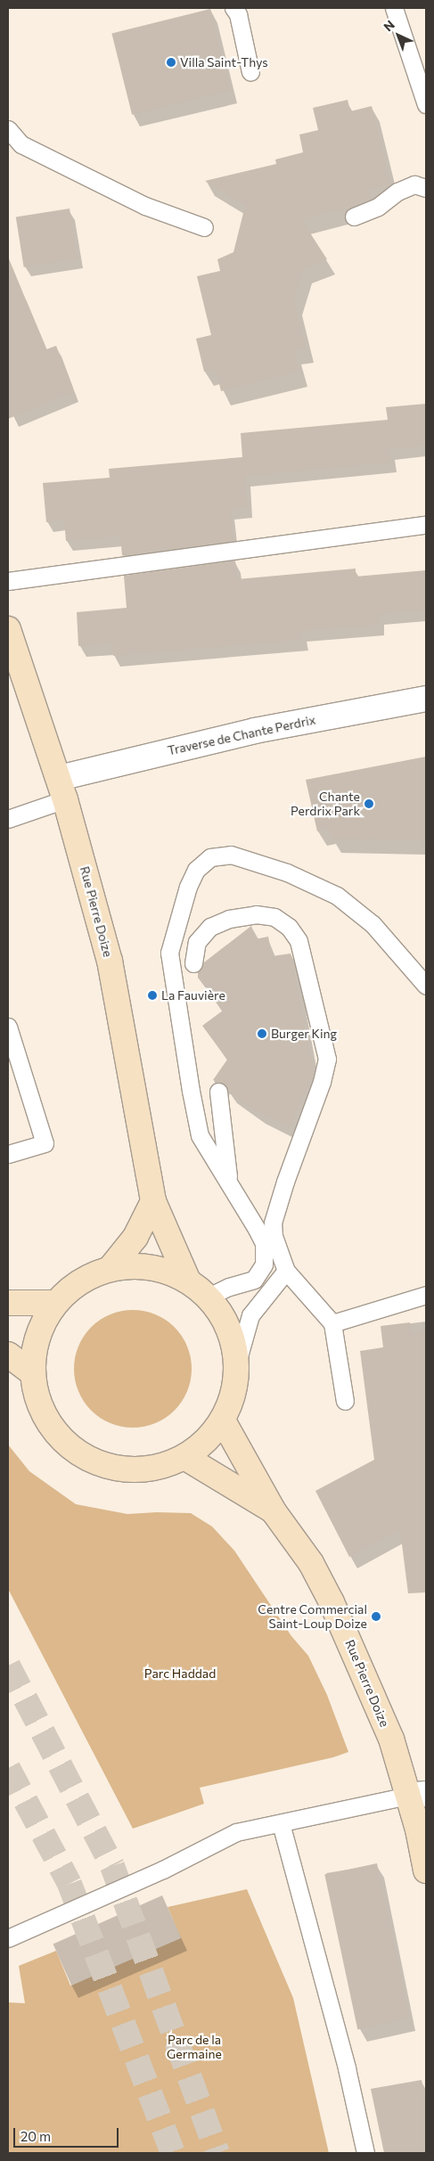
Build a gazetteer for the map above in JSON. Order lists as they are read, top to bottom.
{
  "streets": {
    "main road": ["Rue Pierre Doize"],
    "street": ["Traverse de Chante Perdrix"]
  },
  "crossings": [
    ["Traverse de Chante Perdrix", "Rue Pierre Doize"]
  ],
  "parks": ["Parc Haddad", "Parc de la Germaine"],
  "places": [
    "Villa Saint-Thys",
    "Chante Perdrix Park",
    "La Fauvière",
    "Burger King",
    "Centre Commercial Saint-Loup Doize"
  ],
  "scale_bar": "20 m",
  "north": "top left"
}
